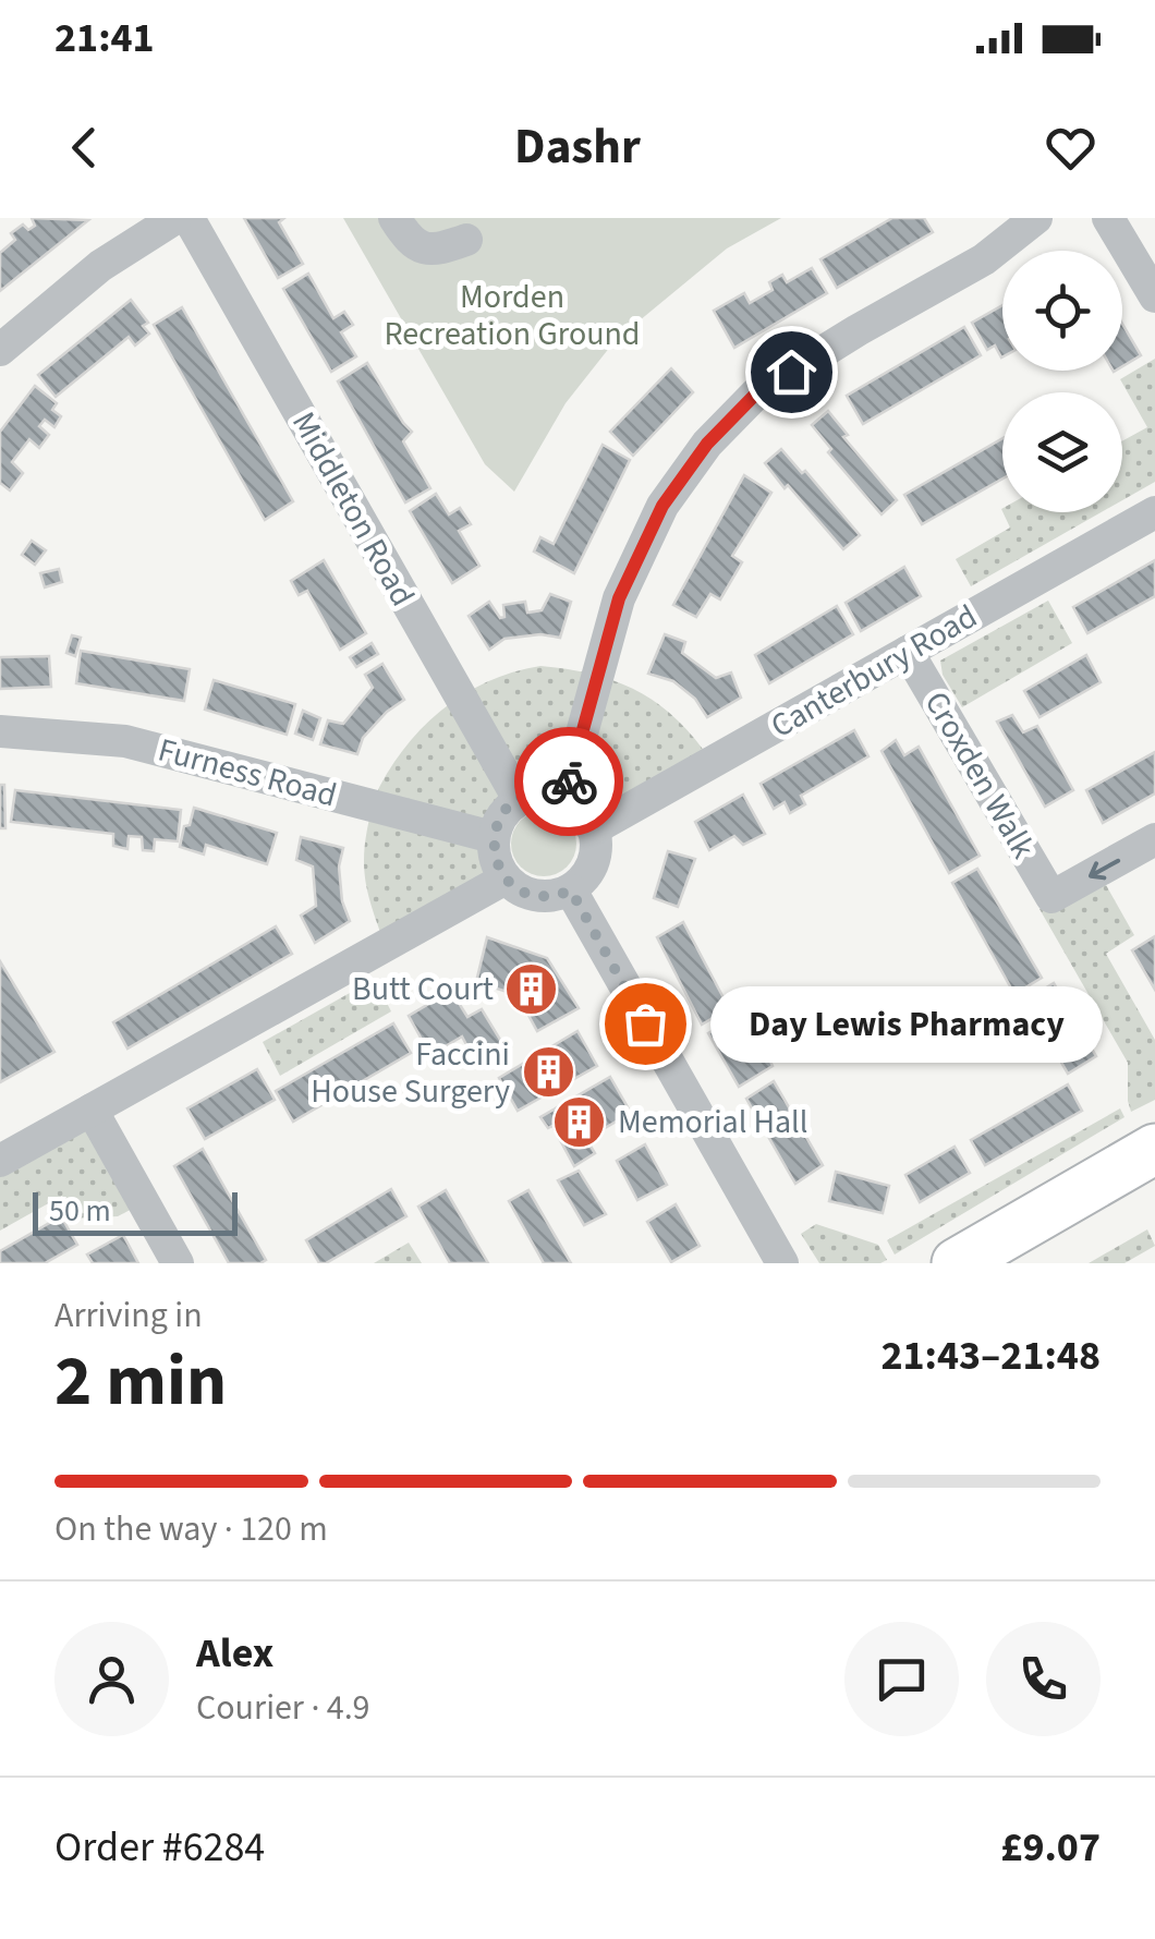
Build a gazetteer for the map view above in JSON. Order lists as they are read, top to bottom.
{
  "streets": {
    "street": [
      "Middleton Road",
      "Canterbury Road",
      "Furness Road",
      "Croxden Walk"
    ]
  },
  "crossings": [
    ["Middleton Road", "Canterbury Road"],
    ["Middleton Road", "Furness Road"],
    ["Canterbury Road", "Furness Road"],
    ["Canterbury Road", "Croxden Walk"]
  ],
  "parks": ["Morden Recreation Ground"],
  "places": {
    "building": ["Butt Court", "Faccini House Surgery", "Memorial Hall"],
    "other": ["Day Lewis Pharmacy"]
  },
  "scale_bar": "50 m",
  "page": {
    "status": "21:41",
    "header": "Dashr",
    "bubble": "Day Lewis Pharmacy",
    "scale": "50 m",
    "heading": ["2 min", "Arriving in", "21:43–21:48"],
    "panel": [
      "Alex",
      "Courier · 4.9",
      "Order #6284",
      "£9.07"
    ],
    "bar": "On the way · 120 m"
  }
}
